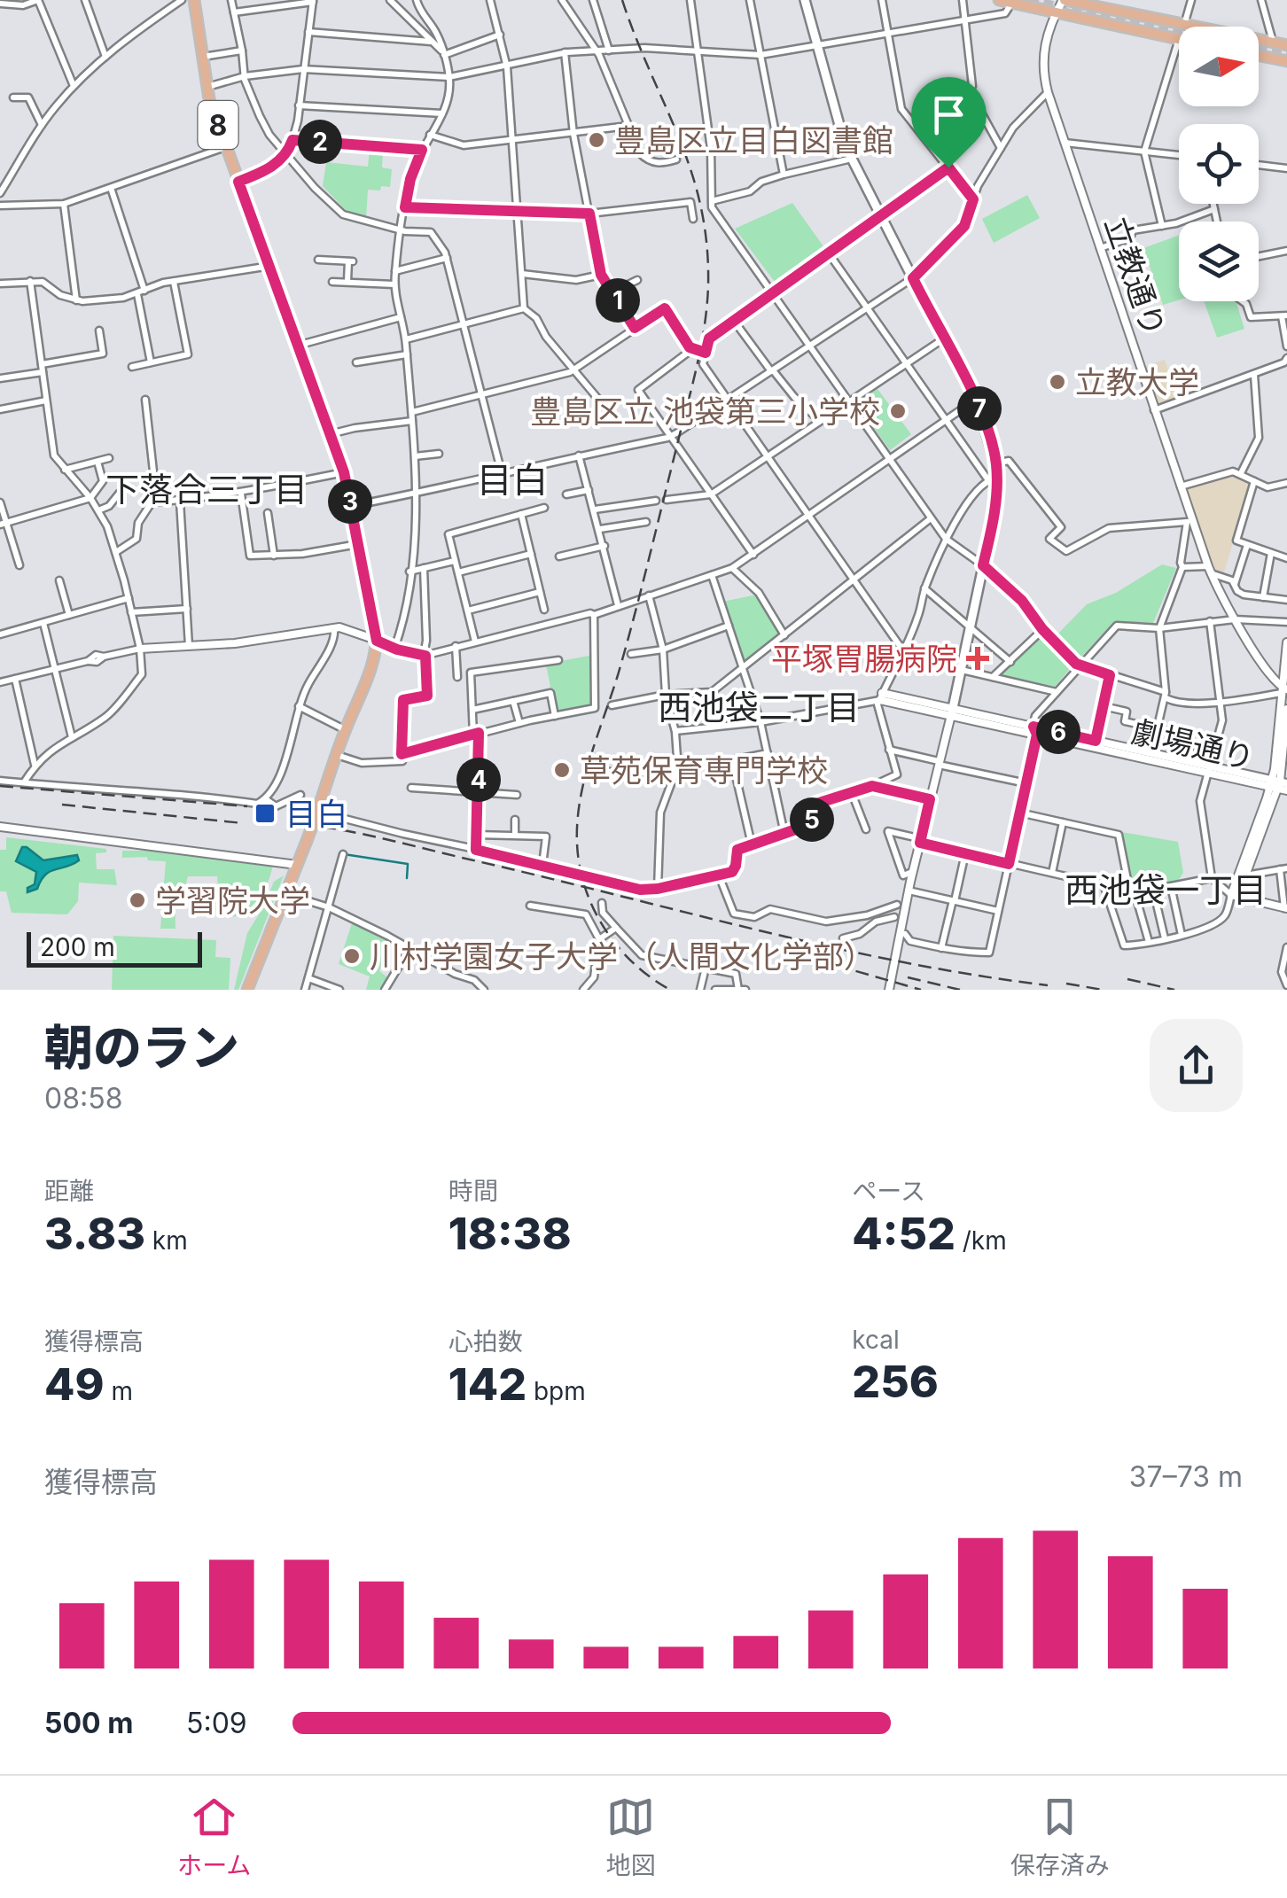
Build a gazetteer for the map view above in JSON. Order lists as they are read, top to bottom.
{
  "streets": {
    "main road": ["8"],
    "street": ["立教通り", "劇場通り"]
  },
  "districts": [
    "目白",
    "下落合三丁目",
    "西池袋二丁目",
    "西池袋一丁目"
  ],
  "places": {
    "other": [
      "豊島区立目白図書館",
      "立教大学",
      "豊島区立 池袋第三小学校",
      "草苑保育専門学校",
      "学習院大学",
      "川村学園女子大学 （人間文化学部）"
    ],
    "health": ["平塚胃腸病院"],
    "transit": ["目白"]
  },
  "scale_bar": "200 m",
  "north": "right",
  "page": {
    "pins": [
      "2",
      "1",
      "7",
      "3",
      "6",
      "4",
      "5"
    ],
    "scale": "200 m",
    "heading": ["朝のラン", "08:58"],
    "stats": [
      ["距離", "3.83 km"],
      ["時間", "18:38"],
      ["ペース", "4:52 /km"],
      ["獲得標高", "49 m"],
      ["心拍数", "142 bpm"],
      ["kcal", "256"]
    ],
    "chart": ["獲得標高", "37–73 m"],
    "list": [
      {
        "name": "500 m",
        "note": "5:09"
      }
    ],
    "tabs": ["ホーム", "地図", "保存済み"]
  }
}
